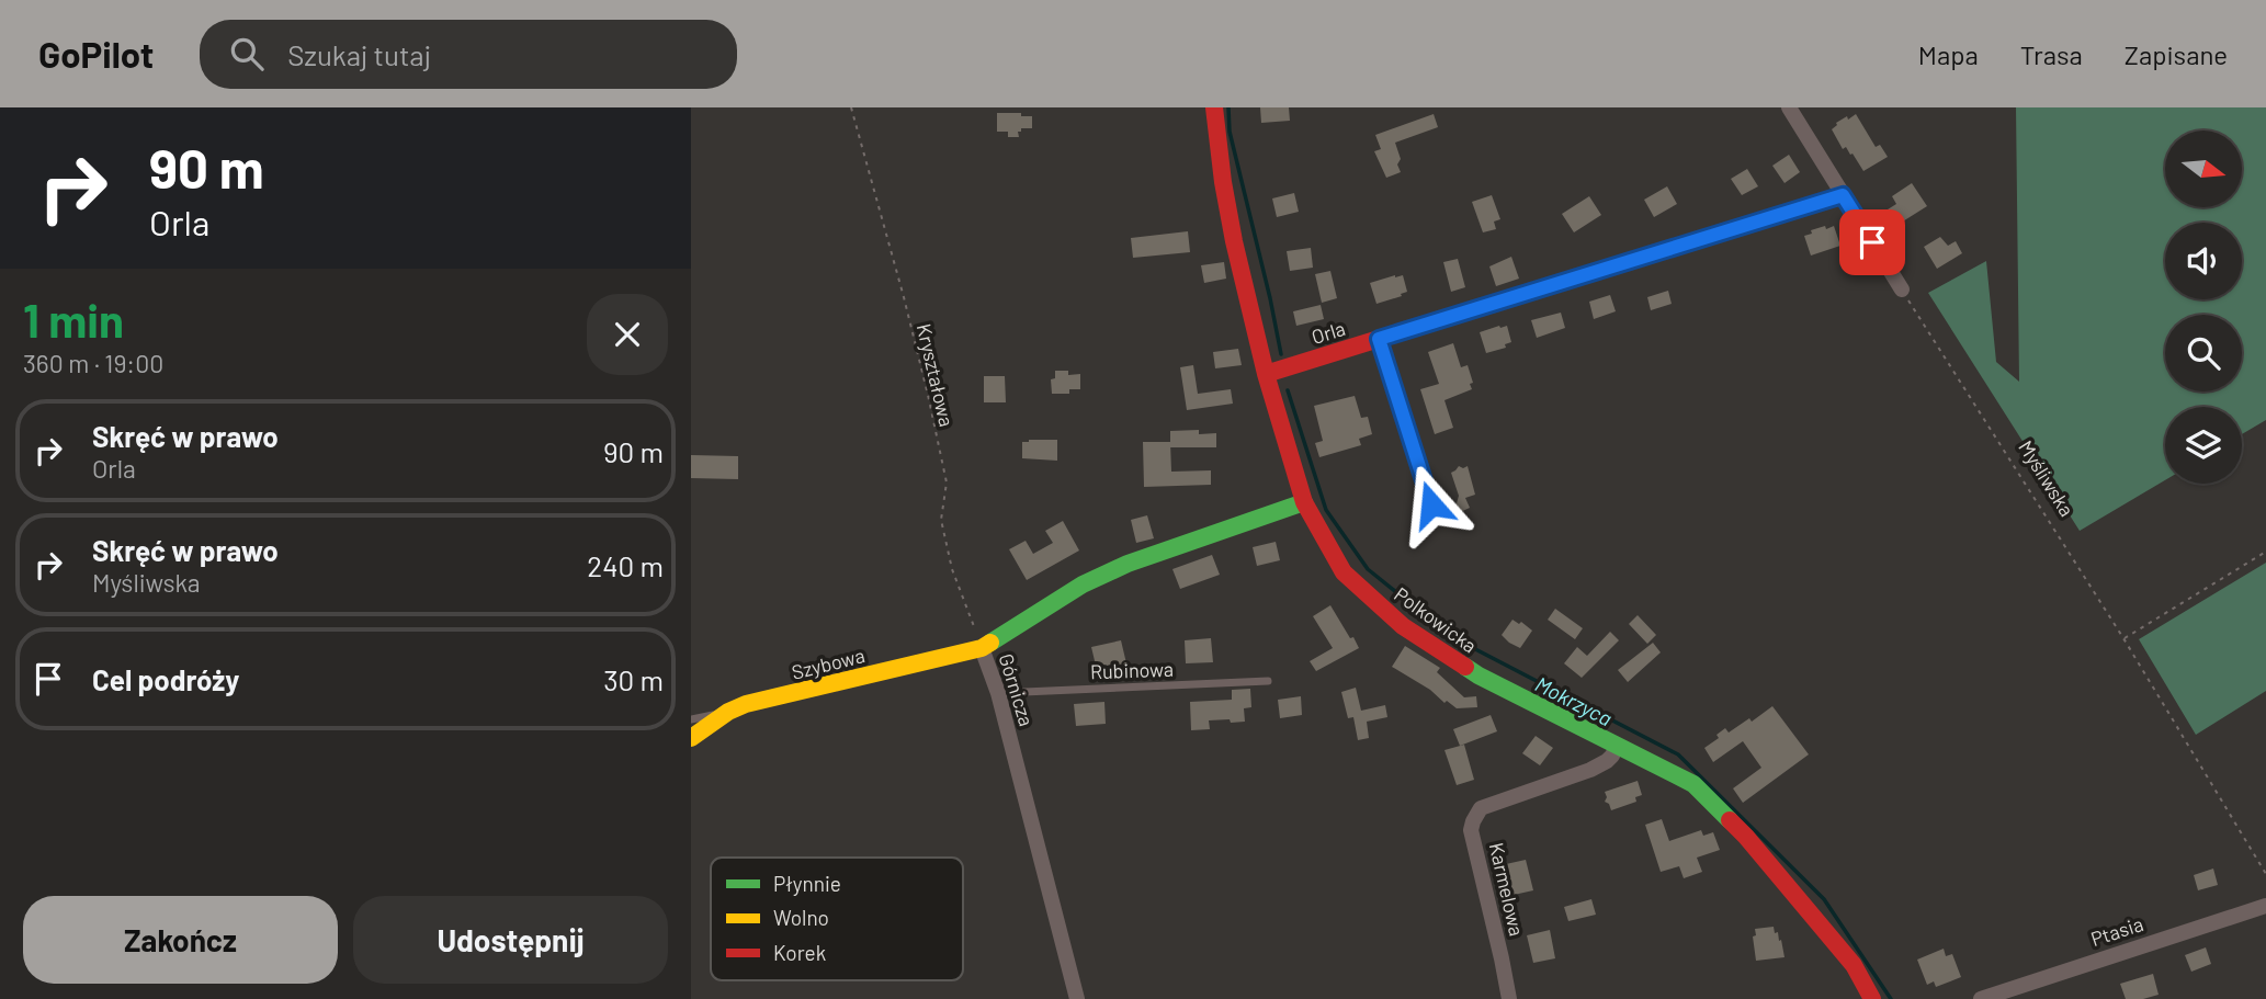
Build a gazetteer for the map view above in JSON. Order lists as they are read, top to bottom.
{
  "streets": {
    "street": [
      "Orla",
      "Polkowicka",
      "Szybowa",
      "Górnicza",
      "Karmelowa",
      "Ptasia"
    ],
    "lane": ["Rubinowa"],
    "path": ["Kryształowa", "Myśliwska"]
  },
  "crossings": [
    ["Orla", "Polkowicka"],
    ["Kryształowa", "Szybowa"],
    ["Kryształowa", "Górnicza"],
    ["Polkowicka", "Górnicza"],
    ["Polkowicka", "Karmelowa"],
    ["Szybowa", "Górnicza"],
    ["Rubinowa", "Górnicza"]
  ],
  "water": ["Mokrzyca"],
  "legend": ["Płynnie", "Wolno", "Korek"],
  "north": "right",
  "page": {
    "header": "GoPilot",
    "search": "Szukaj tutaj",
    "nav": ["Mapa", "Trasa", "Zapisane"],
    "turn": ["90 m", "Orla"],
    "heading": ["1 min", "360 m · 19:00"],
    "list": [
      {
        "name": "Skręć w prawo",
        "note": "Orla",
        "value": "90 m"
      },
      {
        "name": "Skręć w prawo",
        "note": "Myśliwska",
        "value": "240 m"
      },
      {
        "name": "Cel podróży",
        "value": "30 m"
      }
    ],
    "buttons": ["Zakończ", "Udostępnij"]
  }
}
